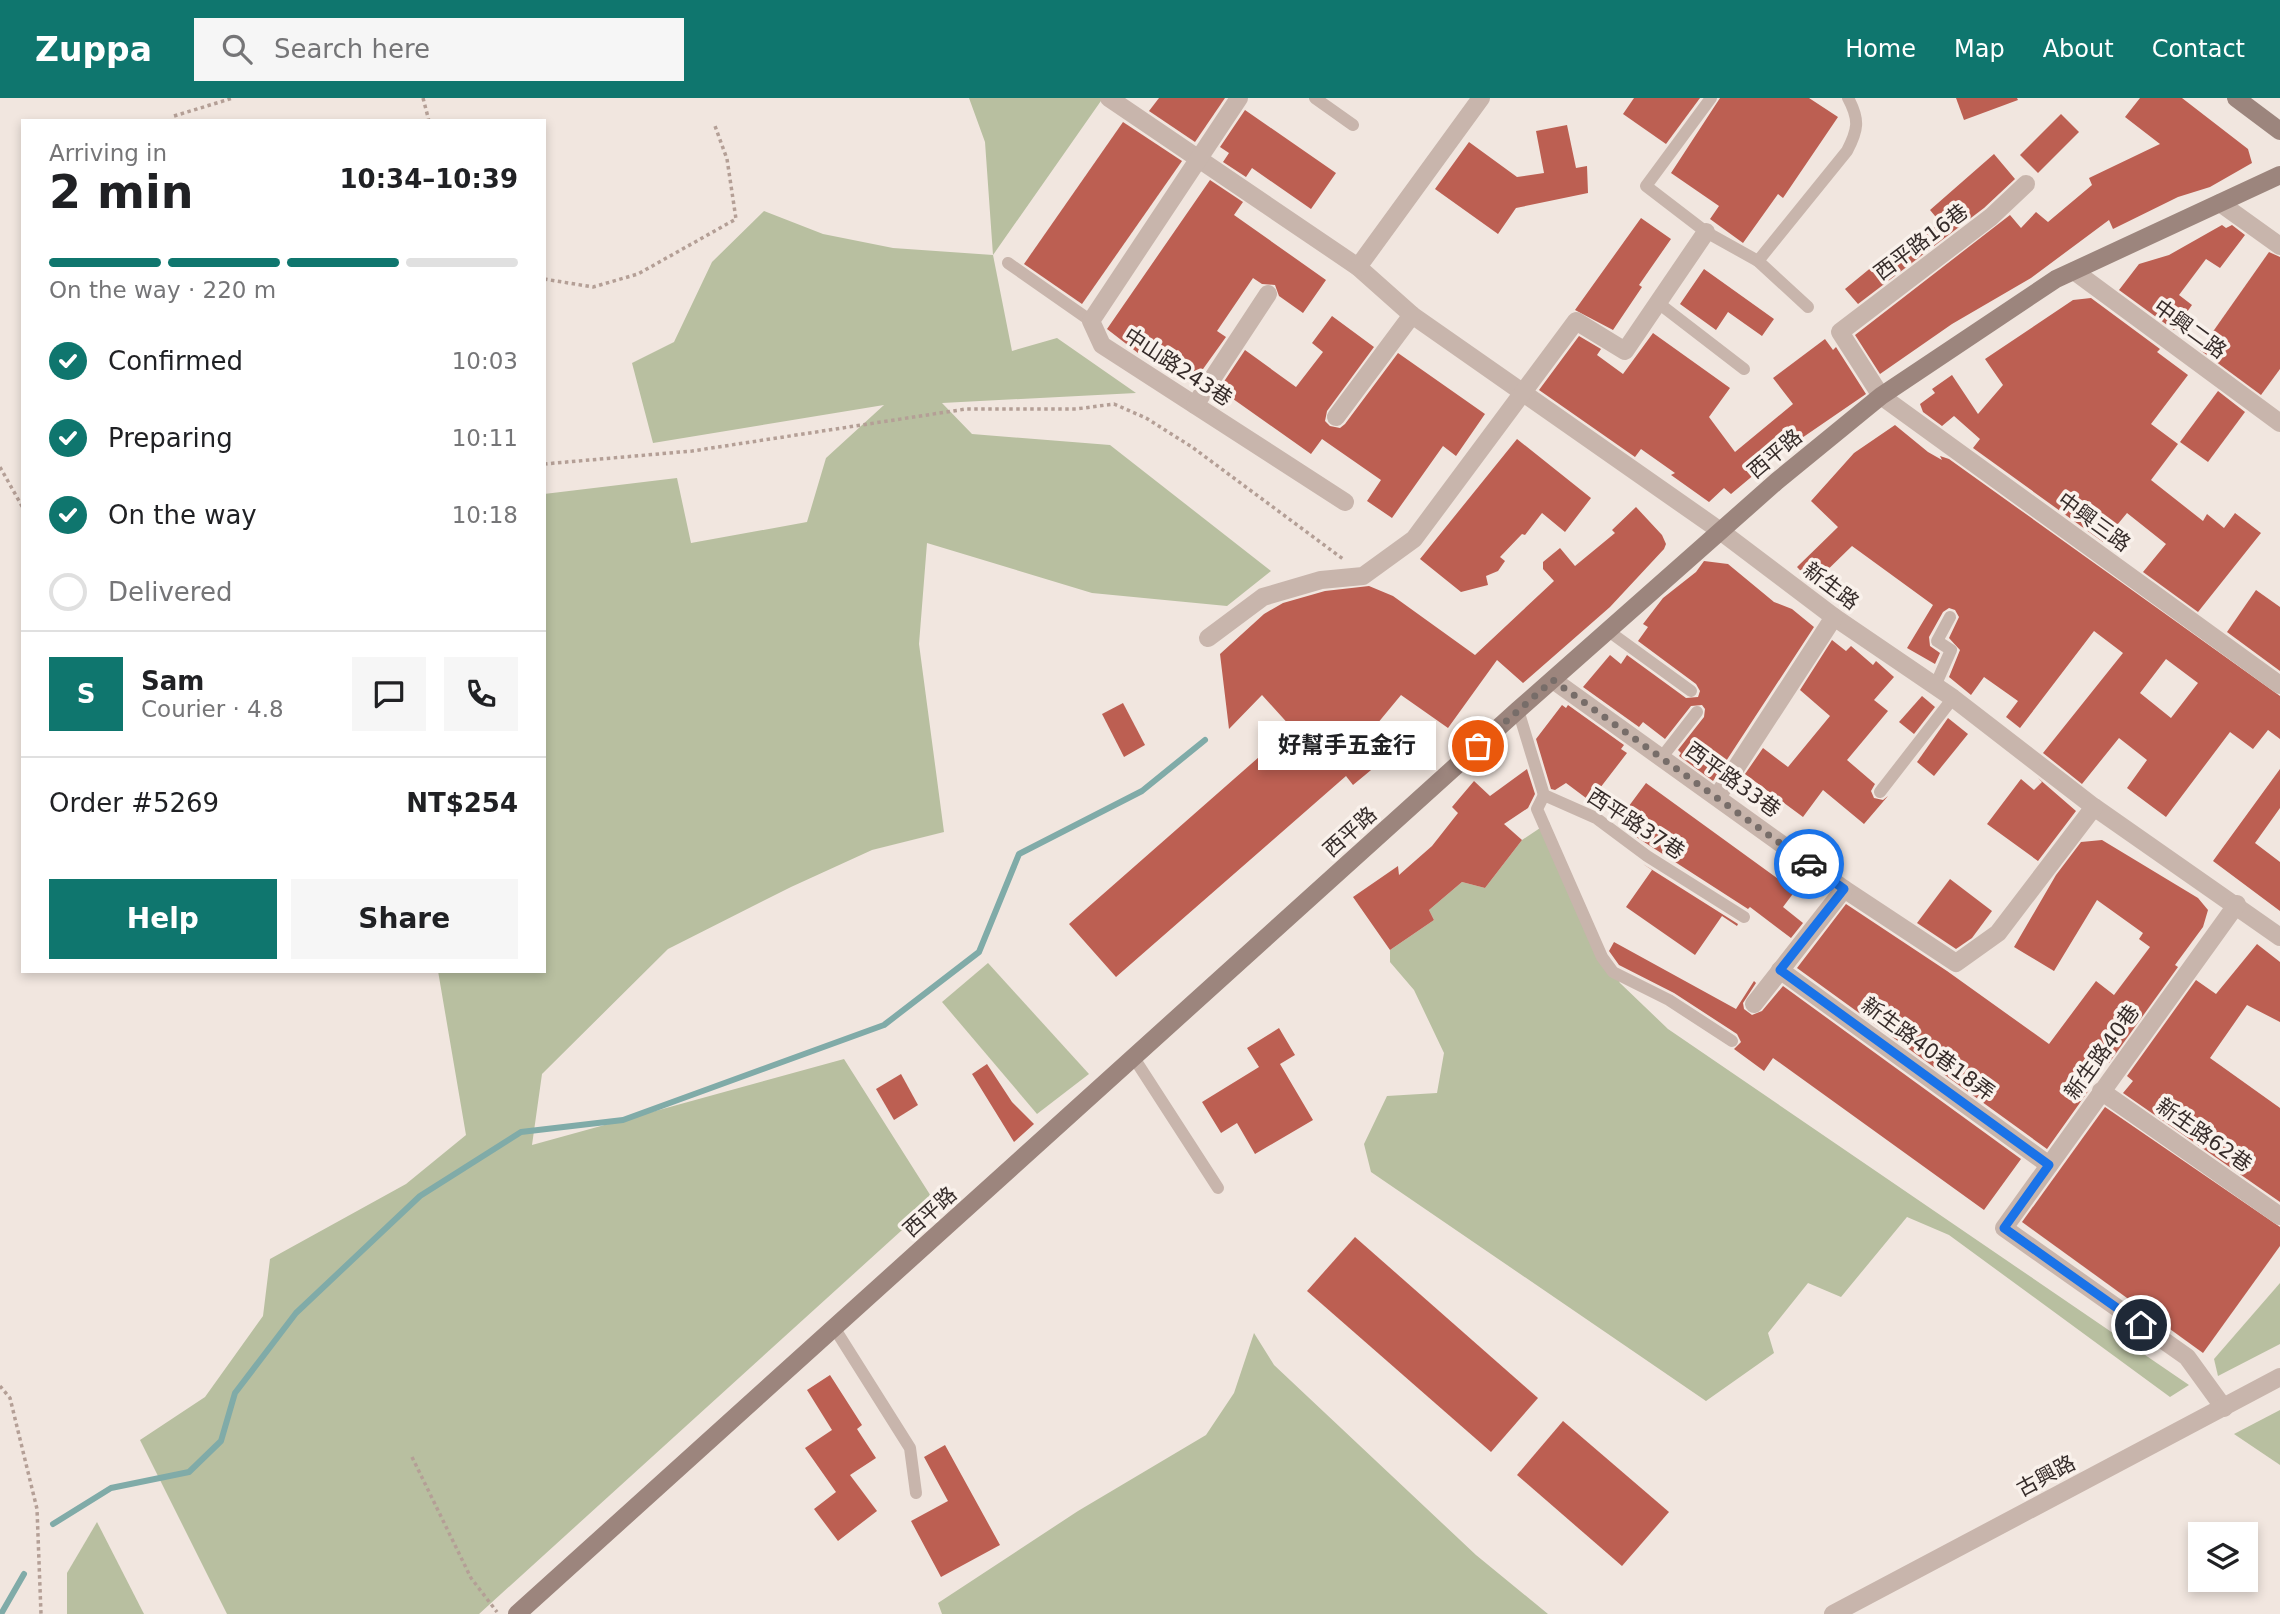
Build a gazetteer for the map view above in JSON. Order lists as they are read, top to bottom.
{
  "streets": {
    "main road": ["西平路"],
    "street": [
      "西平路16巷",
      "中興二路",
      "中山路243巷",
      "中興三路",
      "新生路",
      "西平路33巷",
      "新生路40巷18弄",
      "新生路40巷",
      "新生路62巷",
      "古興路"
    ],
    "lane": ["西平路37巷"]
  },
  "crossings": [
    ["西平路16巷", "西平路"],
    ["西平路16巷", "中興三路"],
    ["中興二路", "西平路"],
    ["西平路", "中興三路"],
    ["西平路", "新生路"],
    ["西平路", "西平路33巷"],
    ["新生路", "西平路33巷"],
    ["新生路", "新生路40巷"],
    ["新生路40巷18弄", "新生路40巷"],
    ["新生路40巷", "新生路62巷"],
    ["新生路40巷", "古興路"]
  ],
  "places": ["好幫手五金行"],
  "page": {
    "header": "Zuppa",
    "search": "Search here",
    "nav": [
      "Home",
      "Map",
      "About",
      "Contact"
    ],
    "heading": ["2 min", "Arriving in", "10:34–10:39"],
    "panel": [
      "Sam",
      "Courier · 4.8",
      "Order #5269",
      "NT$254"
    ],
    "bar": "On the way · 220 m",
    "list": [
      ["Confirmed", "10:03"],
      ["Preparing", "10:11"],
      ["On the way", "10:18"],
      "Delivered"
    ],
    "round": "S",
    "bubble": "好幫手五金行",
    "buttons": ["Help", "Share"]
  }
}
